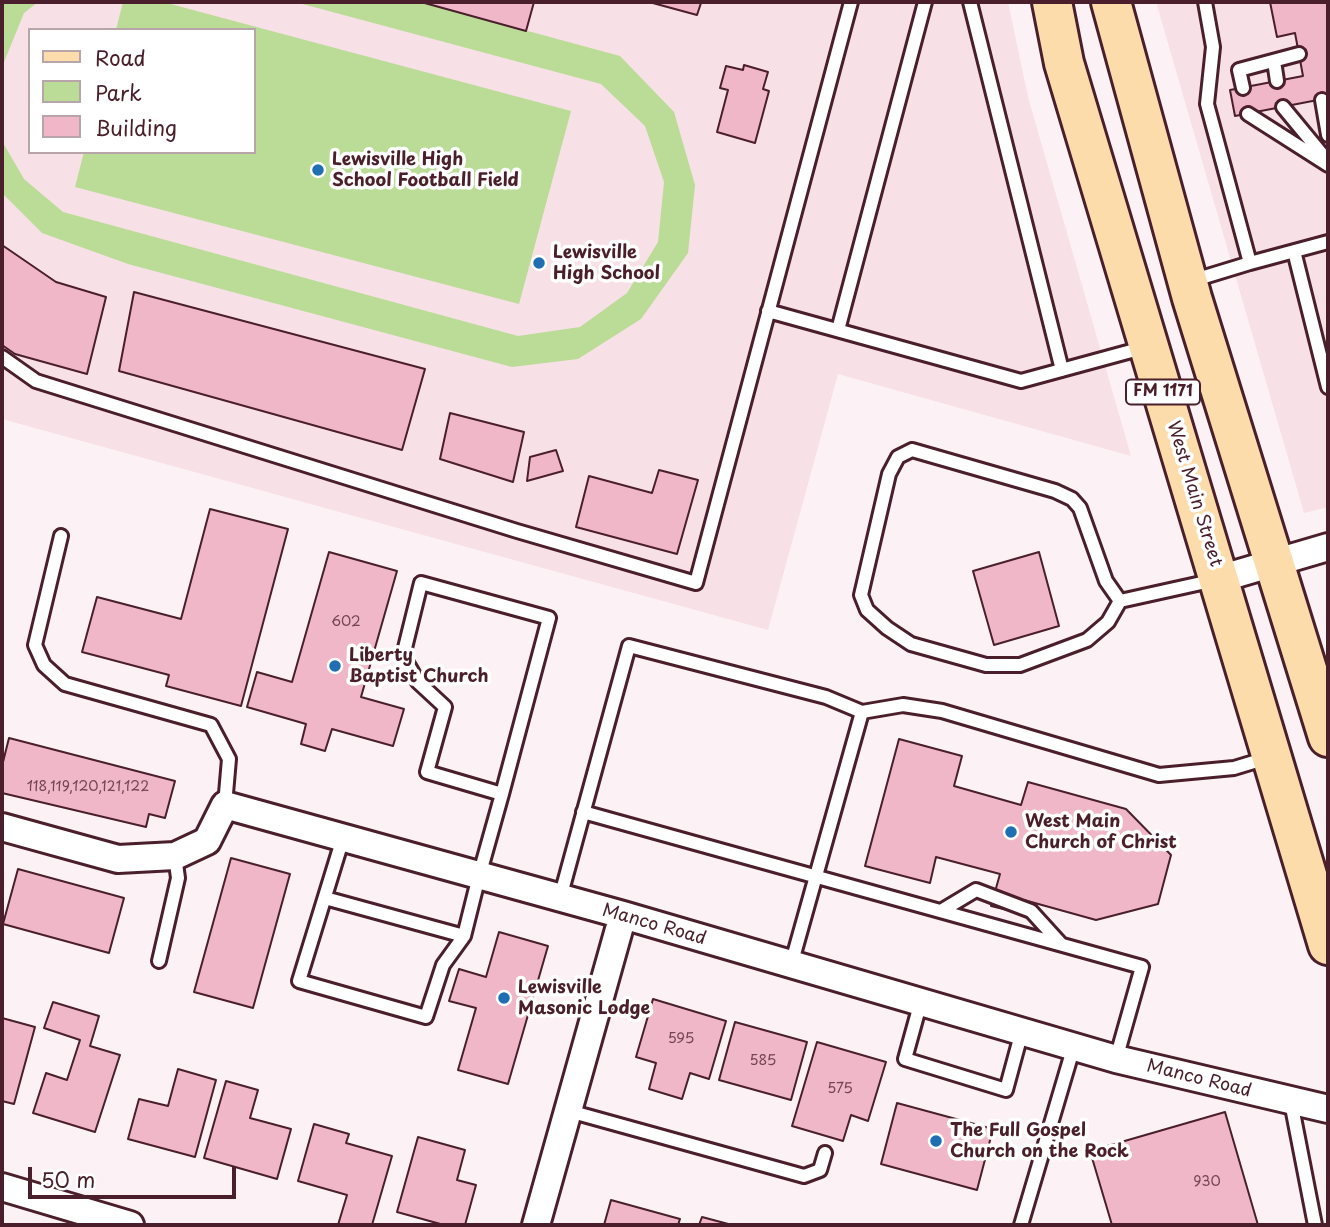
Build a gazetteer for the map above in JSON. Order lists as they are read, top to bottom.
{
  "streets": {
    "main road": ["FM 1171", "West Main Street"],
    "street": ["Manco Road"]
  },
  "places": [
    "Lewisville High School Football Field",
    "Lewisville High School",
    "Liberty Baptist Church",
    "West Main Church of Christ",
    "Lewisville Masonic Lodge",
    "The Full Gospel Church on the Rock"
  ],
  "house_numbers": [
    "602",
    "118,119,120,121,122",
    "595",
    "585",
    "575",
    "930"
  ],
  "legend": ["Road", "Park", "Building"],
  "scale_bar": "50 m"
}
